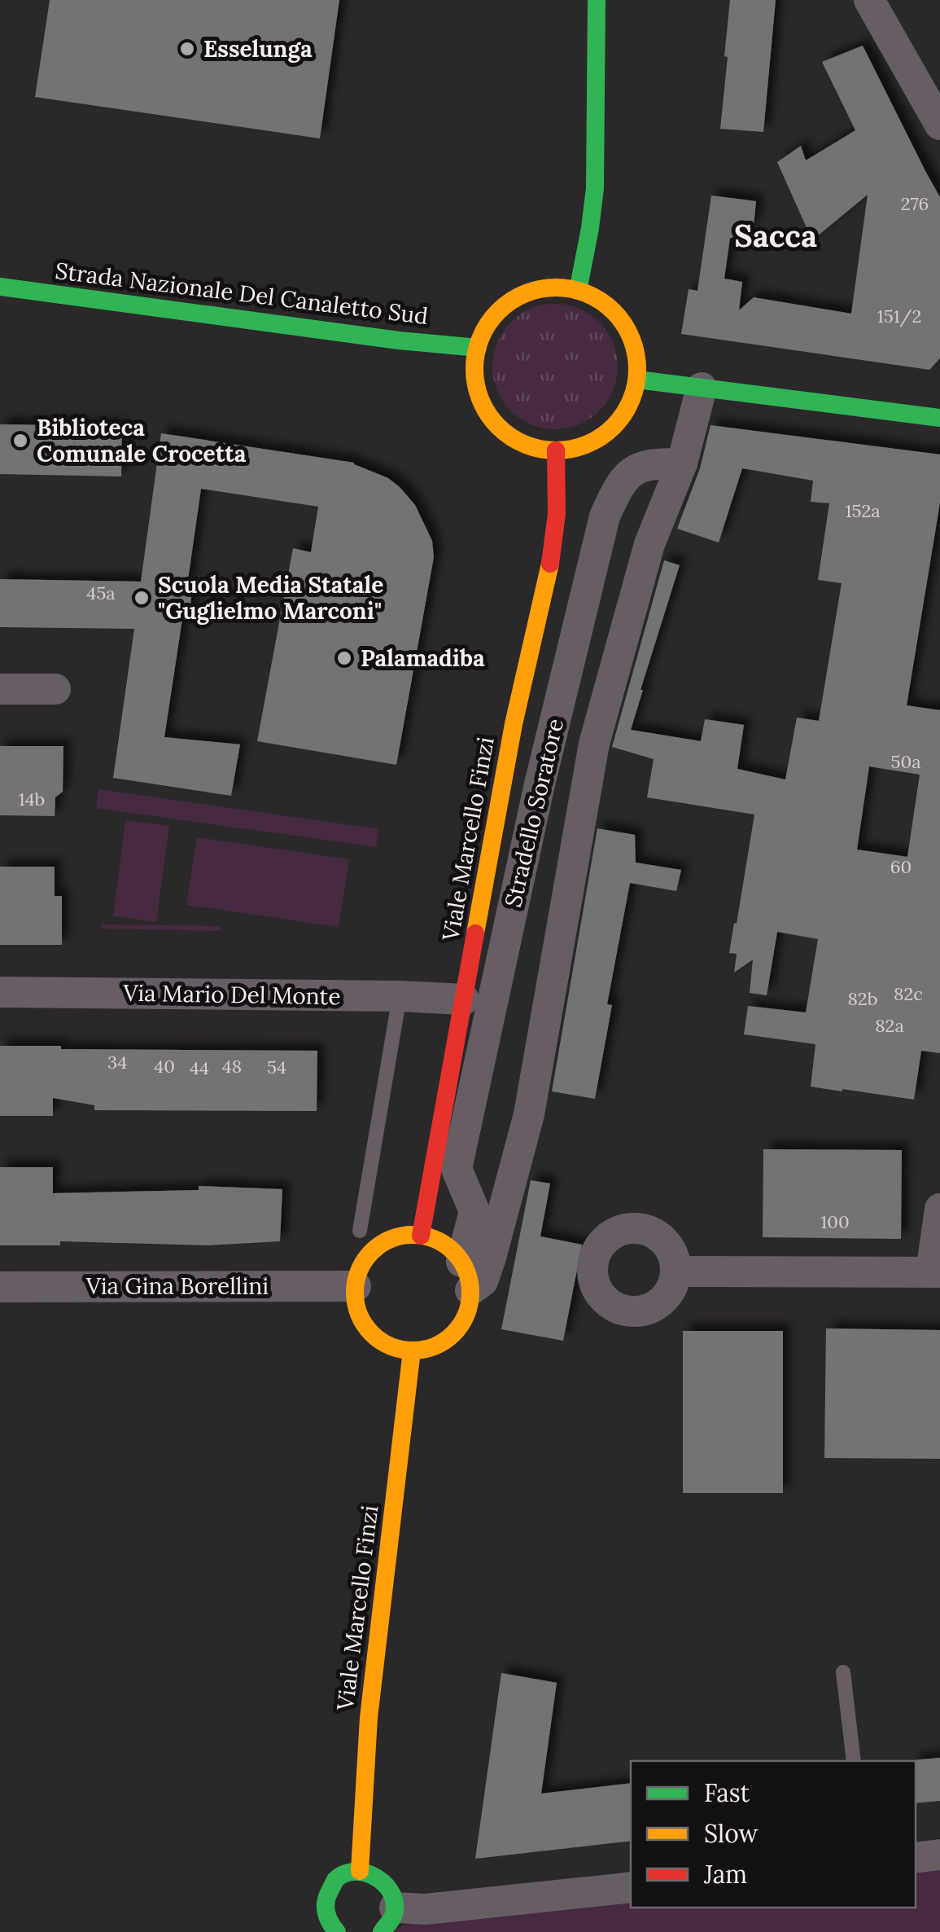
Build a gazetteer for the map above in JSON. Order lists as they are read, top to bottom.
{
  "streets": {
    "street": [
      "Strada Nazionale Del Canaletto Sud",
      "Stradello Soratore",
      "Viale Marcello Finzi",
      "Via Mario Del Monte",
      "Via Gina Borellini"
    ]
  },
  "crossings": [
    ["Strada Nazionale Del Canaletto Sud", "Viale Marcello Finzi"],
    ["Stradello Soratore", "Viale Marcello Finzi"],
    ["Stradello Soratore", "Via Gina Borellini"],
    ["Viale Marcello Finzi", "Via Mario Del Monte"],
    ["Viale Marcello Finzi", "Via Gina Borellini"]
  ],
  "districts": ["Sacca"],
  "places": [
    "Esselunga",
    "Biblioteca Comunale Crocetta",
    "Scuola Media Statale \"Guglielmo Marconi\"",
    "Palamadiba"
  ],
  "house_numbers": [
    "276",
    "151/2",
    "152a",
    "45a",
    "50a",
    "14b",
    "60",
    "82c",
    "82b",
    "82a",
    "34",
    "40",
    "48",
    "54",
    "44",
    "100"
  ],
  "legend": ["Fast", "Slow", "Jam"]
}
